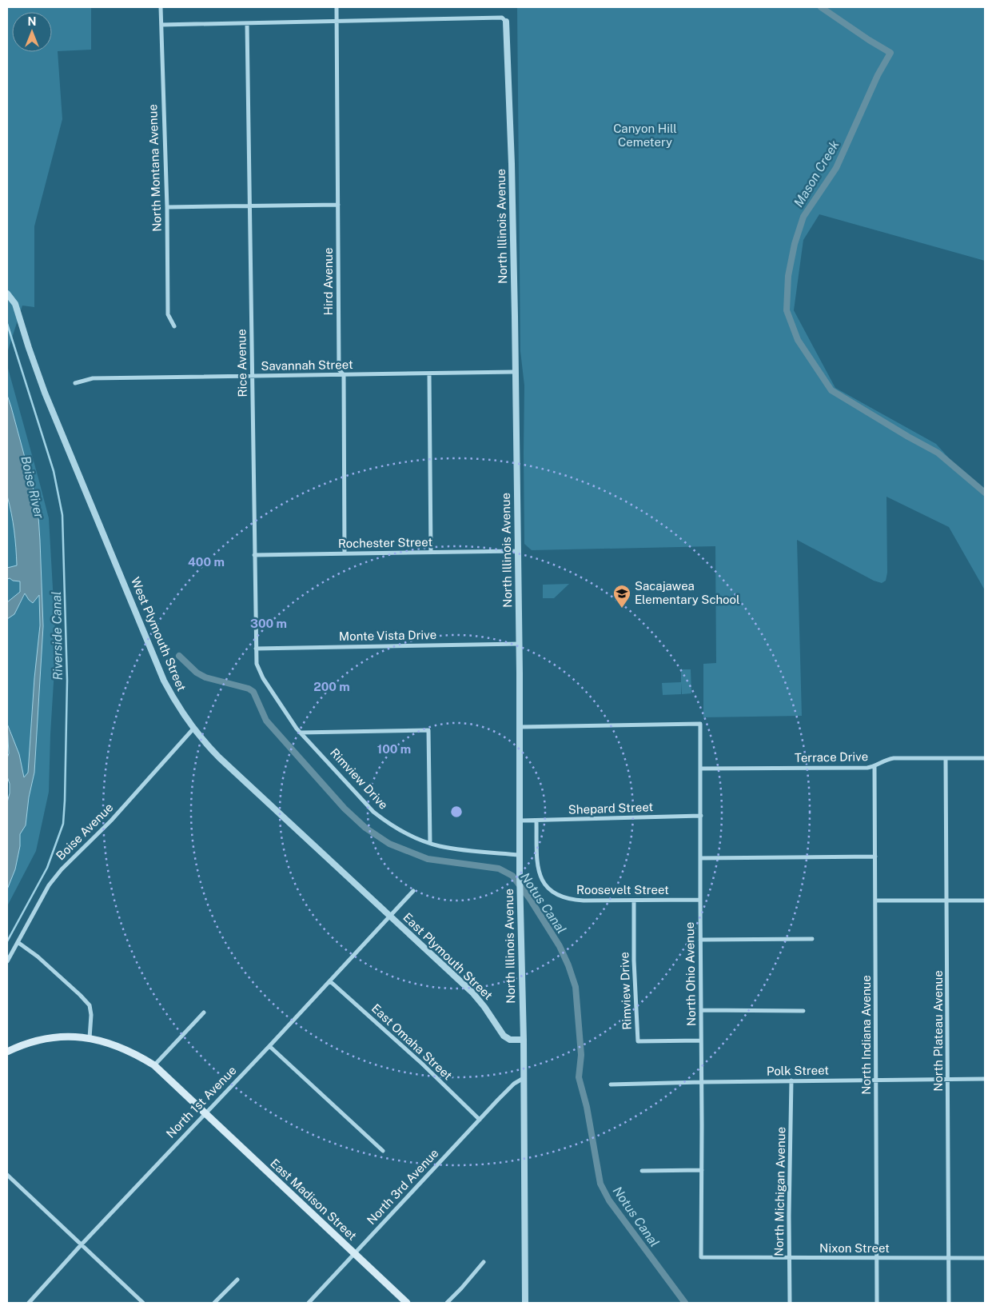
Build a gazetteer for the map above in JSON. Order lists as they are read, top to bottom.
{
  "streets": {
    "main road": ["East Madison Street"],
    "street": [
      "North Montana Avenue",
      "North Illinois Avenue",
      "Hird Avenue",
      "Rice Avenue",
      "Savannah Street",
      "Rochester Street",
      "West Plymouth Street",
      "Monte Vista Drive",
      "Terrace Drive",
      "Rimview Drive",
      "Shepard Street",
      "Boise Avenue",
      "Roosevelt Street",
      "East Plymouth Street",
      "North Ohio Avenue",
      "North Plateau Avenue",
      "North Indiana Avenue",
      "East Omaha Street",
      "Polk Street",
      "North 1st Avenue",
      "North 3rd Avenue",
      "North Michigan Avenue",
      "Nixon Street"
    ]
  },
  "crossings": [
    ["North Illinois Avenue", "Savannah Street"],
    ["North Illinois Avenue", "Rochester Street"],
    ["North Illinois Avenue", "Monte Vista Drive"],
    ["North Illinois Avenue", "Rimview Drive"],
    ["North Illinois Avenue", "Shepard Street"],
    ["North Illinois Avenue", "East Plymouth Street"],
    ["North Illinois Avenue", "North Ohio Avenue"],
    ["Hird Avenue", "Savannah Street"],
    ["Hird Avenue", "Rochester Street"],
    ["Rice Avenue", "Savannah Street"],
    ["Rice Avenue", "Rochester Street"],
    ["Rice Avenue", "Monte Vista Drive"],
    ["Rice Avenue", "Rimview Drive"],
    ["West Plymouth Street", "Boise Avenue"],
    ["West Plymouth Street", "East Plymouth Street"],
    ["West Plymouth Street", "North 1st Avenue"],
    ["Terrace Drive", "North Ohio Avenue"],
    ["Terrace Drive", "North Plateau Avenue"],
    ["Terrace Drive", "North Indiana Avenue"],
    ["Rimview Drive", "Roosevelt Street"],
    ["Rimview Drive", "North Ohio Avenue"],
    ["Shepard Street", "Roosevelt Street"],
    ["Shepard Street", "North Ohio Avenue"],
    ["Roosevelt Street", "North Ohio Avenue"],
    ["East Plymouth Street", "North 1st Avenue"],
    ["North Ohio Avenue", "Polk Street"],
    ["North Ohio Avenue", "Nixon Street"],
    ["North Plateau Avenue", "Polk Street"],
    ["North Plateau Avenue", "Nixon Street"],
    ["North Indiana Avenue", "Polk Street"],
    ["North Indiana Avenue", "Nixon Street"],
    ["East Omaha Street", "North 1st Avenue"],
    ["East Omaha Street", "North 3rd Avenue"],
    ["Polk Street", "North Michigan Avenue"],
    ["North 1st Avenue", "East Madison Street"],
    ["North 3rd Avenue", "East Madison Street"],
    ["North Michigan Avenue", "Nixon Street"]
  ],
  "water": [
    "Mason Creek",
    "Boise River",
    "Riverside Canal",
    "Notus Canal"
  ],
  "parks": ["Canyon Hill Cemetery"],
  "places": {
    "school or university": ["Sacajawea Elementary School"]
  },
  "north": "top",
  "rings": [
    "400 m",
    "300 m",
    "200 m",
    "100 m"
  ]
}
